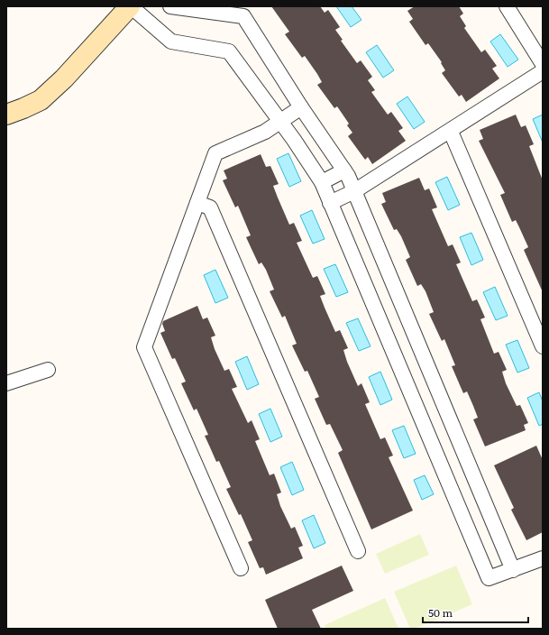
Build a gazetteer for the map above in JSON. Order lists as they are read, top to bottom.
{
  "scale_bar": "50 m"
}
